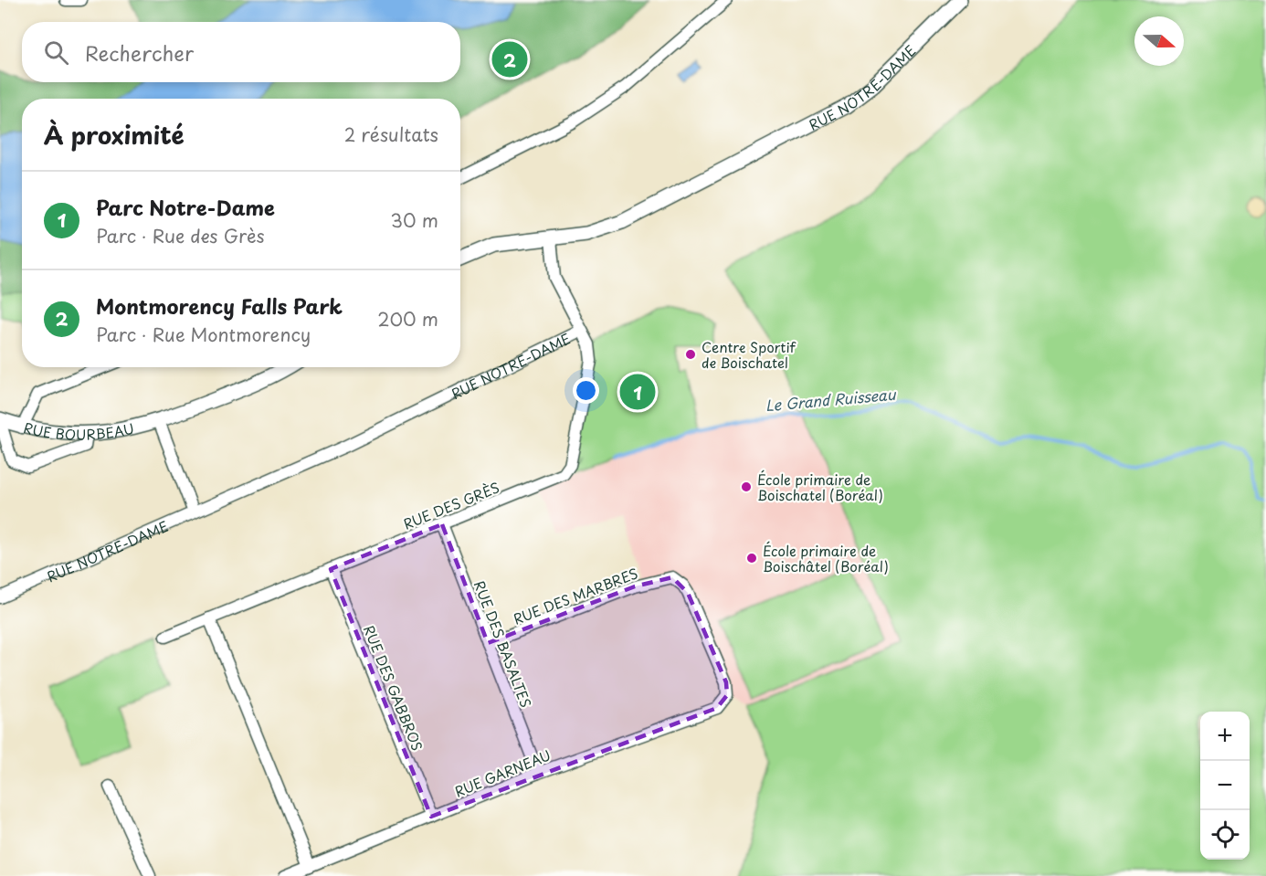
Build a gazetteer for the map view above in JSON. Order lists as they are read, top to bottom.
{
  "streets": {
    "street": [
      "RUE NOTRE-DAME",
      "RUE BOURBEAU",
      "RUE DES GRÈS",
      "RUE DES MARBRES",
      "RUE DES BASALTES",
      "RUE DES GABBROS",
      "RUE GARNEAU"
    ]
  },
  "crossings": [
    ["RUE NOTRE-DAME", "RUE DES GRÈS"],
    ["RUE DES GRÈS", "RUE DES BASALTES"],
    ["RUE DES GRÈS", "RUE DES GABBROS"],
    ["RUE DES MARBRES", "RUE DES BASALTES"],
    ["RUE DES MARBRES", "RUE GARNEAU"],
    ["RUE DES BASALTES", "RUE GARNEAU"],
    ["RUE DES GABBROS", "RUE GARNEAU"]
  ],
  "water": ["Le Grand Ruisseau"],
  "places": ["Centre Sportif de Boischatel", "École primaire de Boischatel (Boréal)", "École primaire de Boischâtel (Boréal)"],
  "north": "right",
  "page": {
    "search": "Rechercher",
    "pins": ["2", "1"],
    "heading": ["À proximité", "2 résultats"],
    "list": [
      {
        "mark": "1",
        "name": "Parc Notre-Dame",
        "note": "Parc · Rue des Grès",
        "value": "30 m"
      },
      {
        "mark": "2",
        "name": "Montmorency Falls Park",
        "note": "Parc · Rue Montmorency",
        "value": "200 m"
      }
    ],
    "map_buttons": ["+", "−"]
  }
}
